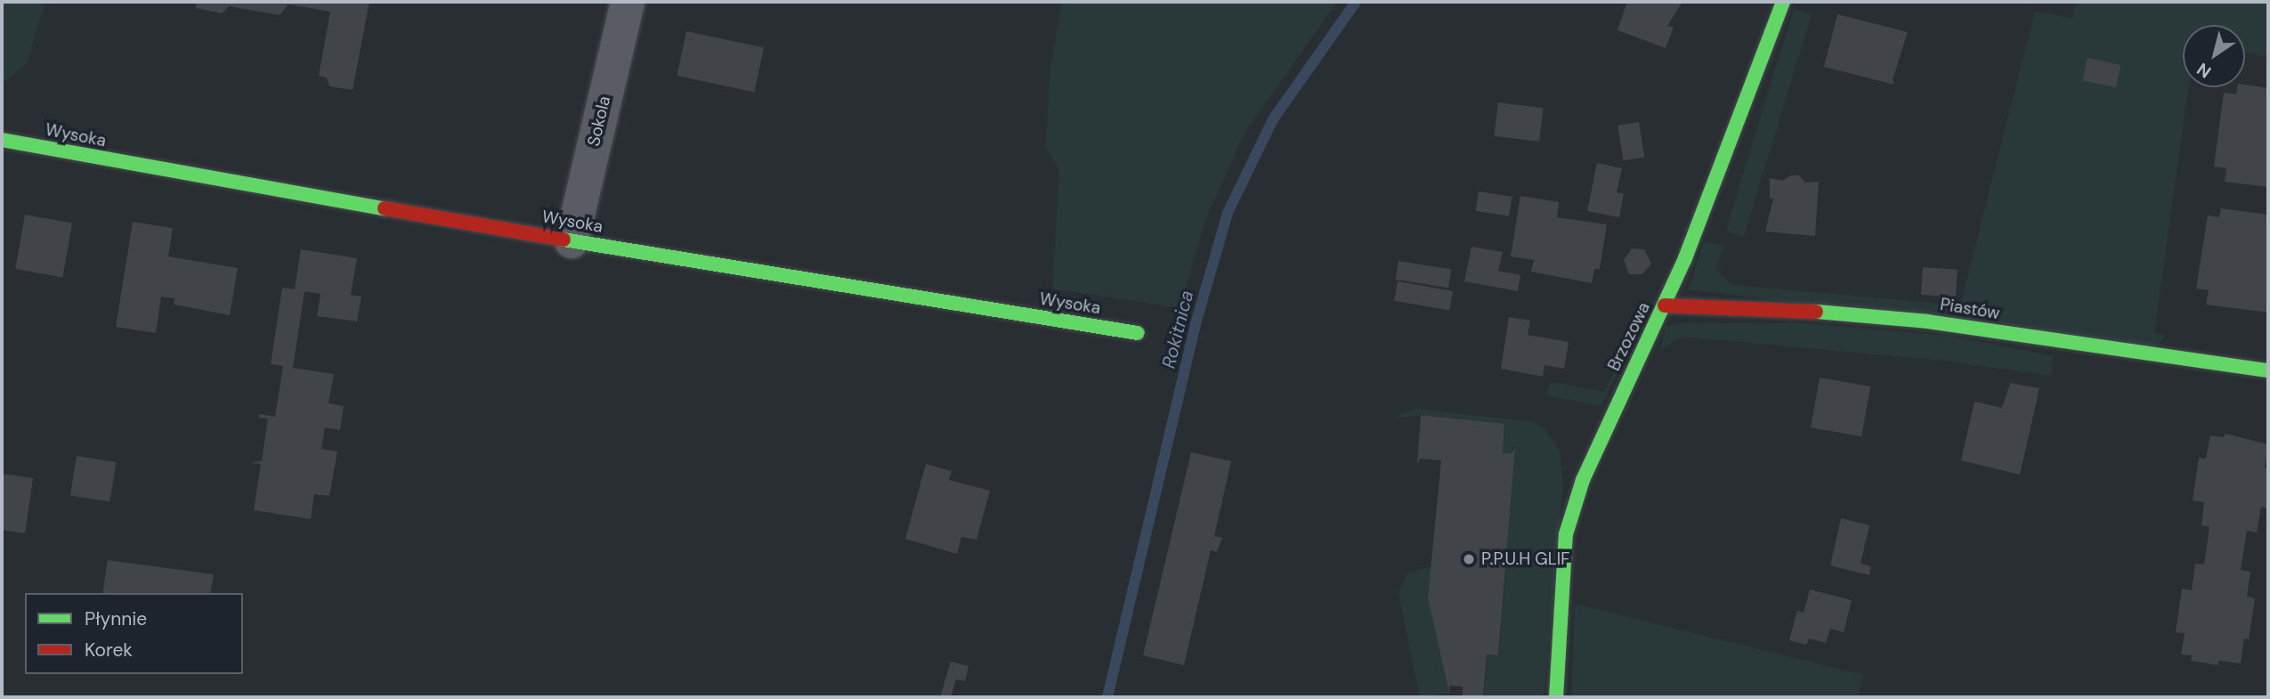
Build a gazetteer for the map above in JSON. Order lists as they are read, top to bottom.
{
  "streets": {
    "street": [
      "Sokola",
      "Wysoka",
      "Piastów",
      "Brzozowa"
    ]
  },
  "crossings": [
    ["Sokola", "Wysoka"],
    ["Piastów", "Brzozowa"]
  ],
  "water": ["Rokitnica"],
  "places": ["P.P.U.H GLIF"],
  "legend": ["Płynnie", "Korek"],
  "north": "bottom left"
}
